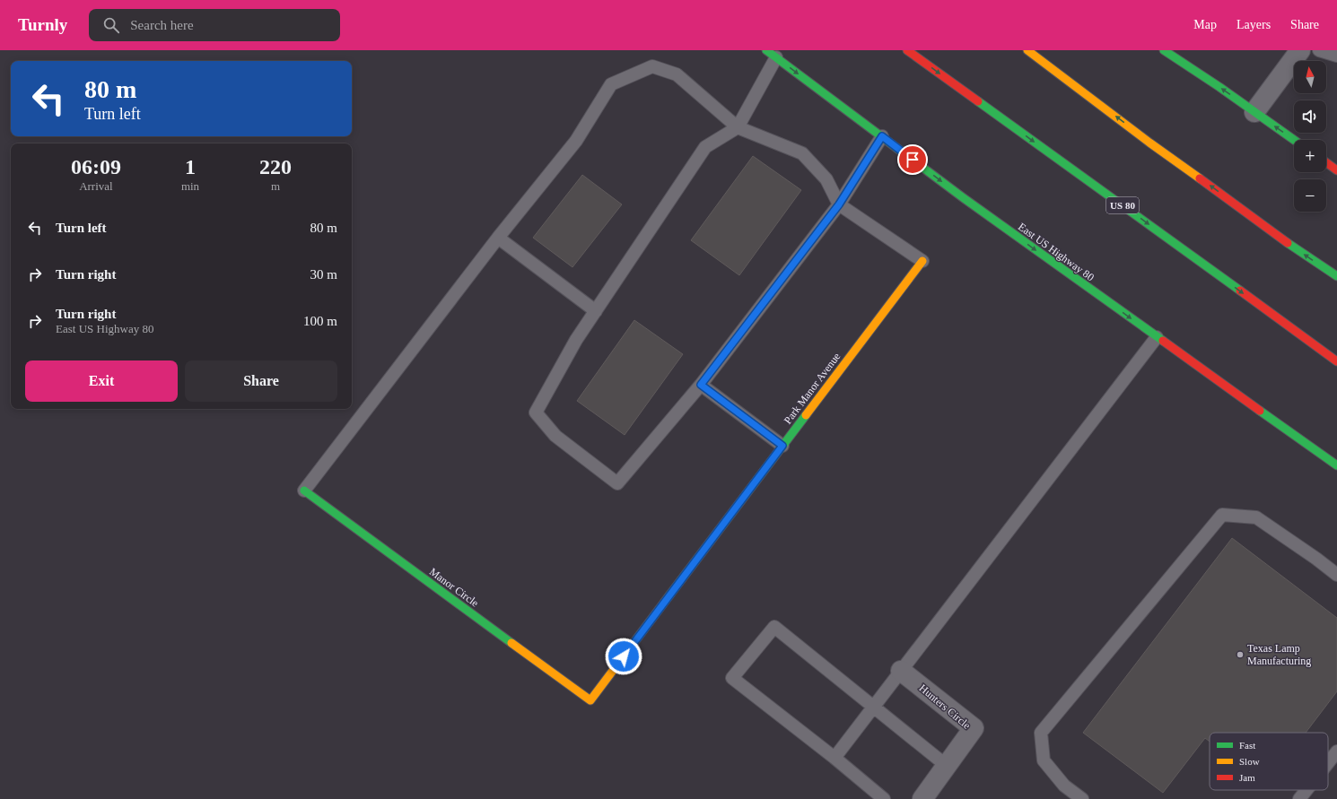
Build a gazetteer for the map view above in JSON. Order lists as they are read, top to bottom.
{
  "streets": {
    "main road": [
      "US 80",
      "East US Highway 80",
      "Park Manor Avenue",
      "Manor Circle"
    ],
    "street": ["Hunters Circle"]
  },
  "crossings": [
    ["Park Manor Avenue", "Manor Circle"]
  ],
  "one_way": ["East US Highway 80"],
  "places": ["Texas Lamp Manufacturing"],
  "legend": ["Fast", "Slow", "Jam"],
  "north": "top",
  "page": {
    "header": "Turnly",
    "search": "Search here",
    "nav": ["Map", "Layers", "Share"],
    "map_buttons": ["+", "−"],
    "turn": ["80 m", "Turn left"],
    "eta": [
      "06:09",
      "Arrival",
      "1",
      "min",
      "220",
      "m"
    ],
    "list": [
      {
        "name": "Turn left",
        "value": "80 m"
      },
      {
        "name": "Turn right",
        "value": "30 m"
      },
      {
        "name": "Turn right",
        "note": "East US Highway 80",
        "value": "100 m"
      }
    ],
    "buttons": ["Exit", "Share"]
  }
}
